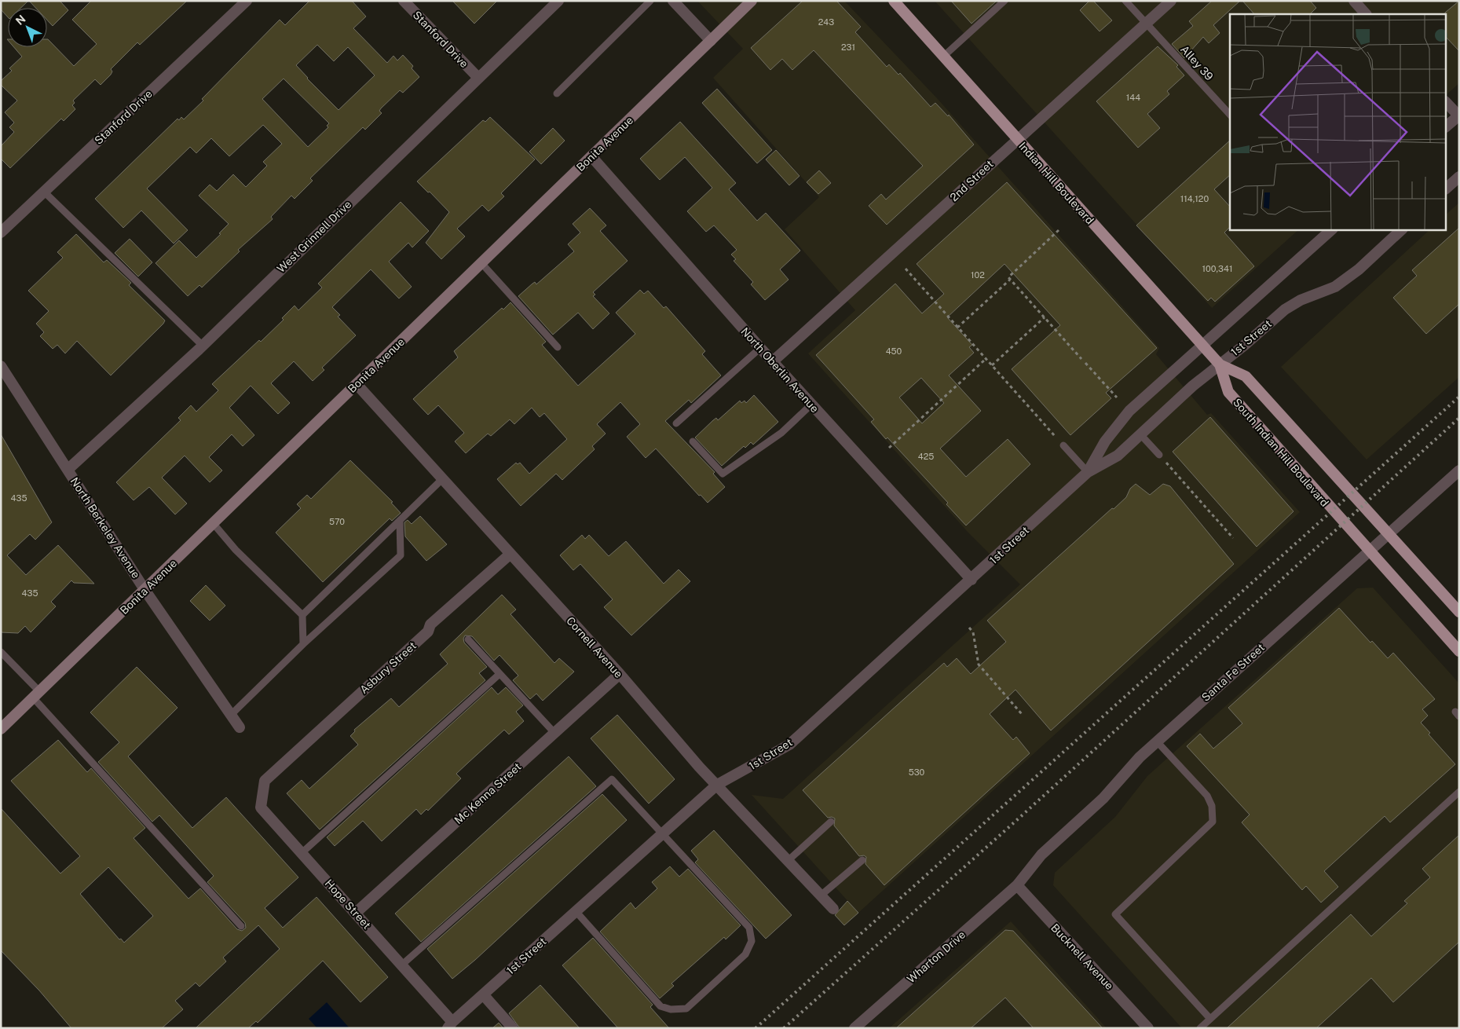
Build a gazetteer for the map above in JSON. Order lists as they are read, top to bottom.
{
  "streets": {
    "main road": ["Bonita Avenue", "Indian Hill Boulevard", "South Indian Hill Boulevard"],
    "street": [
      "Stanford Drive",
      "2nd Street",
      "West Grinnell Drive",
      "1st Street",
      "North Oberlin Avenue",
      "North Berkeley Avenue",
      "Cornell Avenue",
      "Asbury Street",
      "Santa Fe Street",
      "Mc Kenna Street",
      "Hope Street",
      "Wharton Drive",
      "Bucknell Avenue"
    ],
    "lane": ["Alley 39"]
  },
  "crossings": [
    ["Stanford Drive", "West Grinnell Drive"],
    ["Alley 39", "2nd Street"],
    ["Bonita Avenue", "North Oberlin Avenue"],
    ["Bonita Avenue", "North Berkeley Avenue"],
    ["Bonita Avenue", "Cornell Avenue"],
    ["2nd Street", "Indian Hill Boulevard"],
    ["2nd Street", "North Oberlin Avenue"],
    ["Indian Hill Boulevard", "1st Street"],
    ["Indian Hill Boulevard", "South Indian Hill Boulevard"],
    ["West Grinnell Drive", "North Berkeley Avenue"],
    ["1st Street", "North Oberlin Avenue"],
    ["1st Street", "South Indian Hill Boulevard"],
    ["1st Street", "Cornell Avenue"],
    ["1st Street", "Hope Street"],
    ["South Indian Hill Boulevard", "Santa Fe Street"],
    ["Cornell Avenue", "Asbury Street"],
    ["Cornell Avenue", "Mc Kenna Street"],
    ["Asbury Street", "Hope Street"],
    ["Santa Fe Street", "Wharton Drive"],
    ["Santa Fe Street", "Bucknell Avenue"],
    ["Mc Kenna Street", "Hope Street"],
    ["Wharton Drive", "Bucknell Avenue"]
  ],
  "house_numbers": [
    "243",
    "231",
    "144",
    "114,120",
    "100,341",
    "102",
    "450",
    "425",
    "435",
    "570",
    "435",
    "530"
  ],
  "north": "top left"
}
